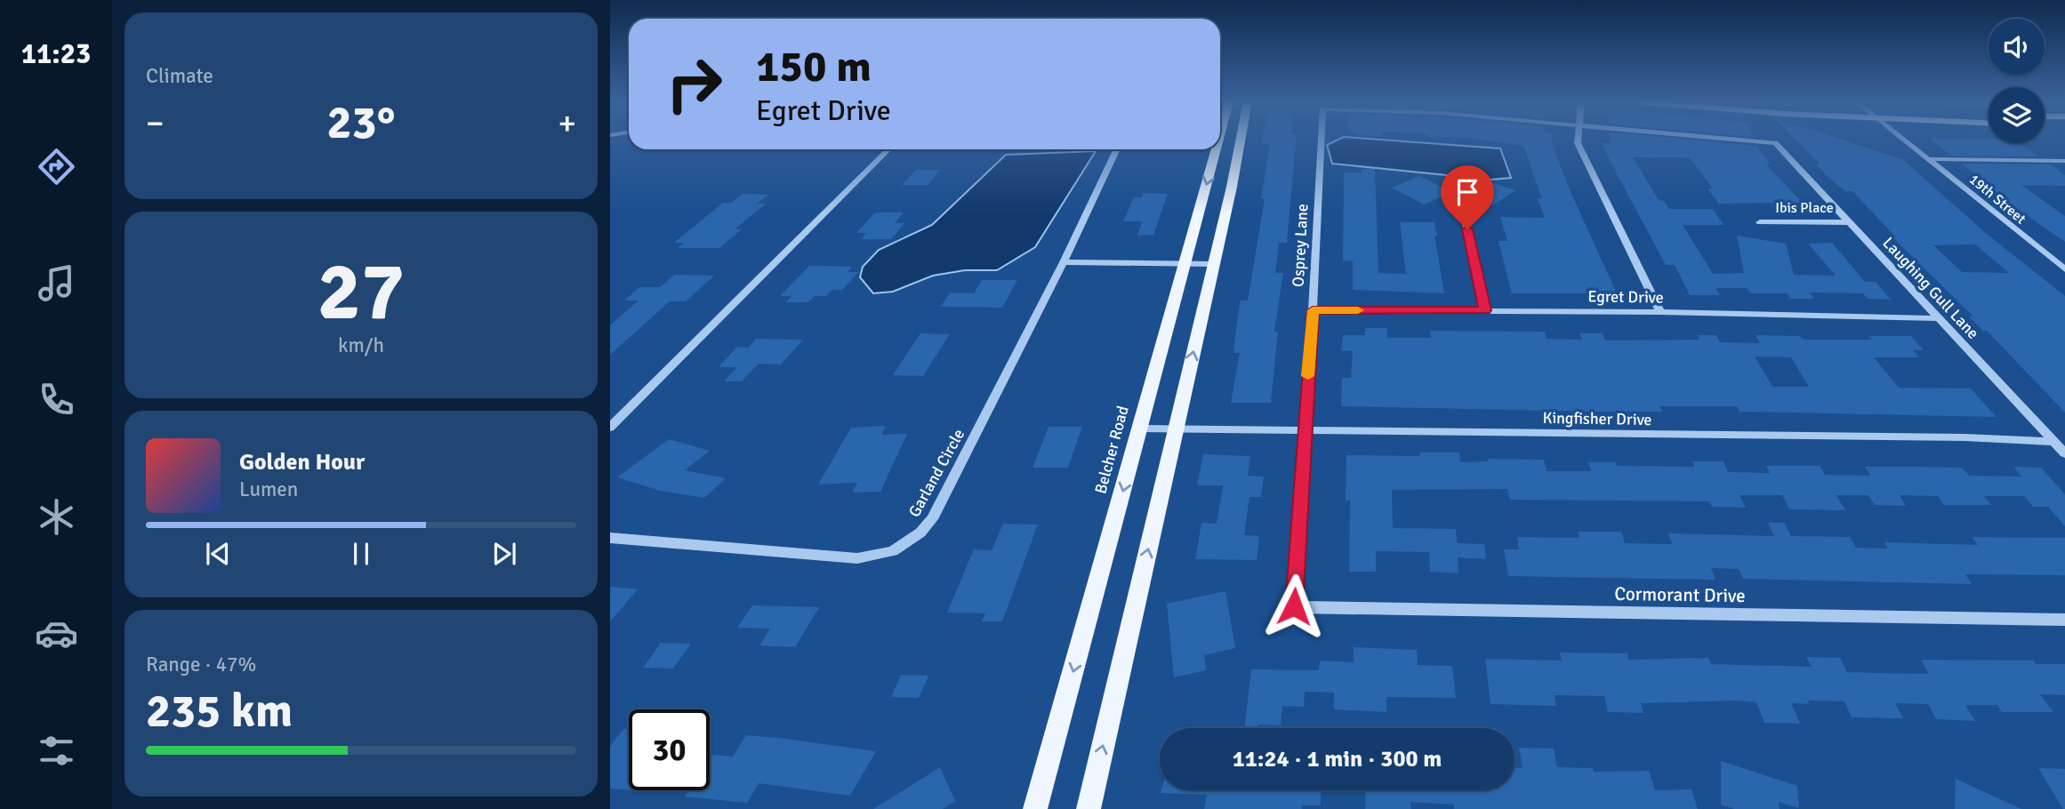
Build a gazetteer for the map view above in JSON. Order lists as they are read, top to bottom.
{
  "streets": {
    "main road": ["Belcher Road"],
    "street": [
      "19th Street",
      "Ibis Place",
      "Osprey Lane",
      "Laughing Gull Lane",
      "Egret Drive",
      "Kingfisher Drive",
      "Garland Circle",
      "Cormorant Drive"
    ]
  },
  "crossings": [
    ["Ibis Place", "Laughing Gull Lane"],
    ["Osprey Lane", "Egret Drive"],
    ["Osprey Lane", "Kingfisher Drive"],
    ["Osprey Lane", "Cormorant Drive"],
    ["Laughing Gull Lane", "Egret Drive"],
    ["Laughing Gull Lane", "Kingfisher Drive"],
    ["Kingfisher Drive", "Belcher Road"]
  ],
  "page": {
    "tabs": "11:23",
    "tile": [
      "Climate",
      ["27", "km/h"],
      ["Range · 47%", "235 km"]
    ],
    "turn": ["150 m", "Egret Drive"],
    "heat": ["−", "23°", "+"],
    "song": ["Golden Hour", "Lumen"],
    "limit": "30",
    "trip": "11:24 · 1 min · 300 m"
  }
}
